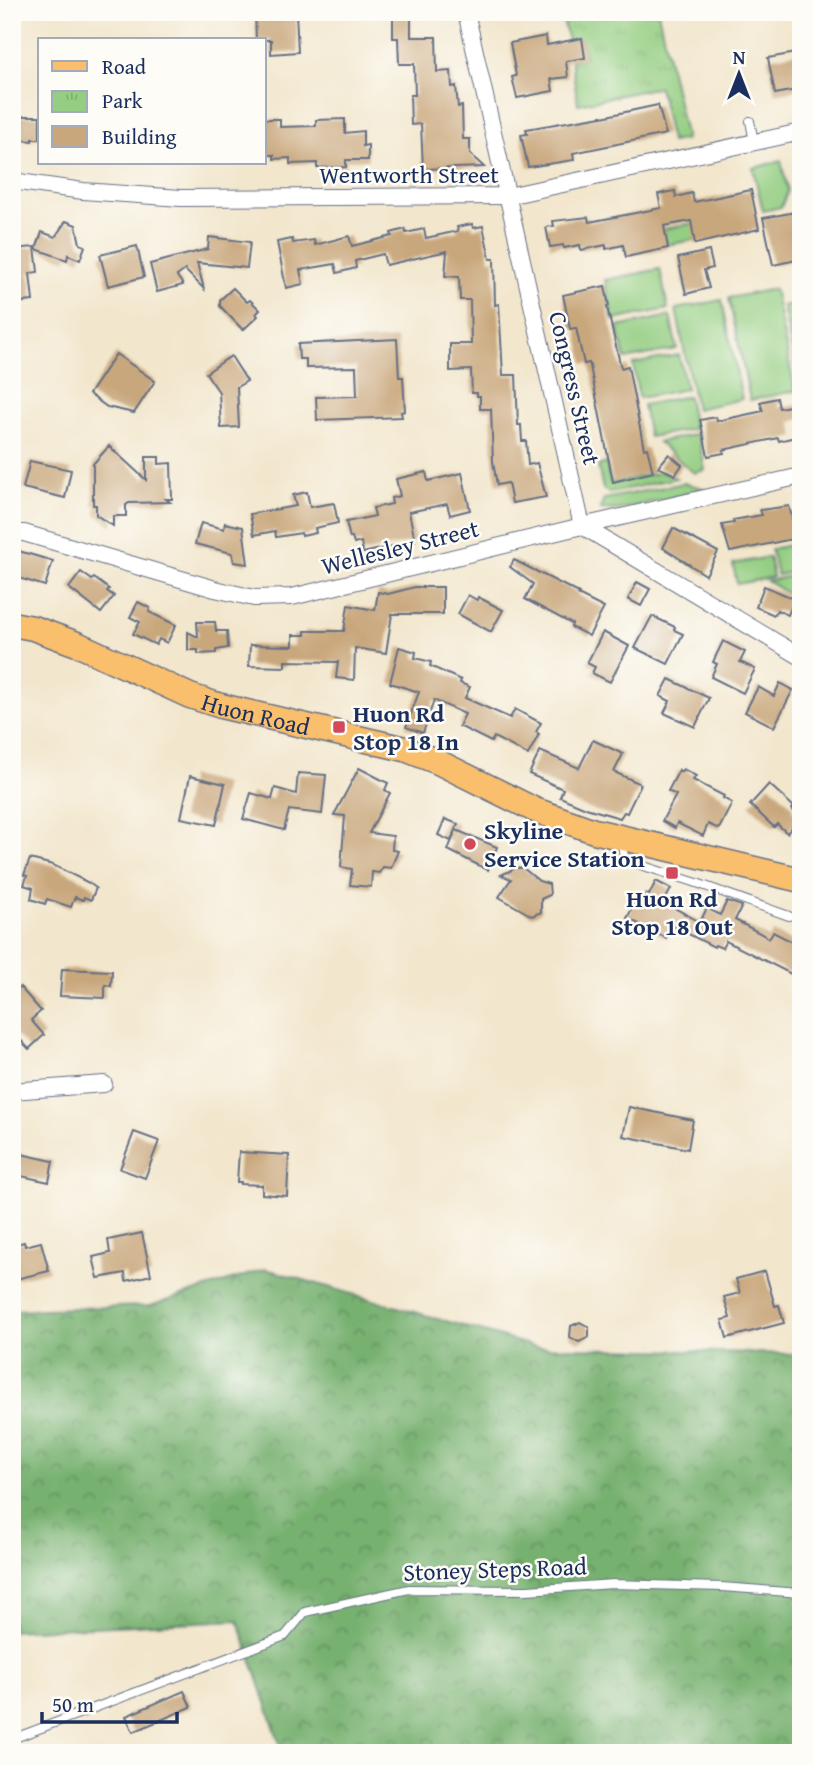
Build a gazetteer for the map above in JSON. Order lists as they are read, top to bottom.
{
  "streets": {
    "main road": ["Huon Road"],
    "street": ["Wentworth Street", "Congress Street", "Wellesley Street"],
    "lane": ["Stoney Steps Road"]
  },
  "crossings": [
    ["Wentworth Street", "Congress Street"],
    ["Congress Street", "Wellesley Street"]
  ],
  "places": {
    "transit": ["Huon Rd Stop 18 In", "Huon Rd Stop 18 Out"],
    "other": ["Skyline Service Station"]
  },
  "legend": ["Road", "Park", "Building"],
  "scale_bar": "50 m",
  "north": "top"
}
